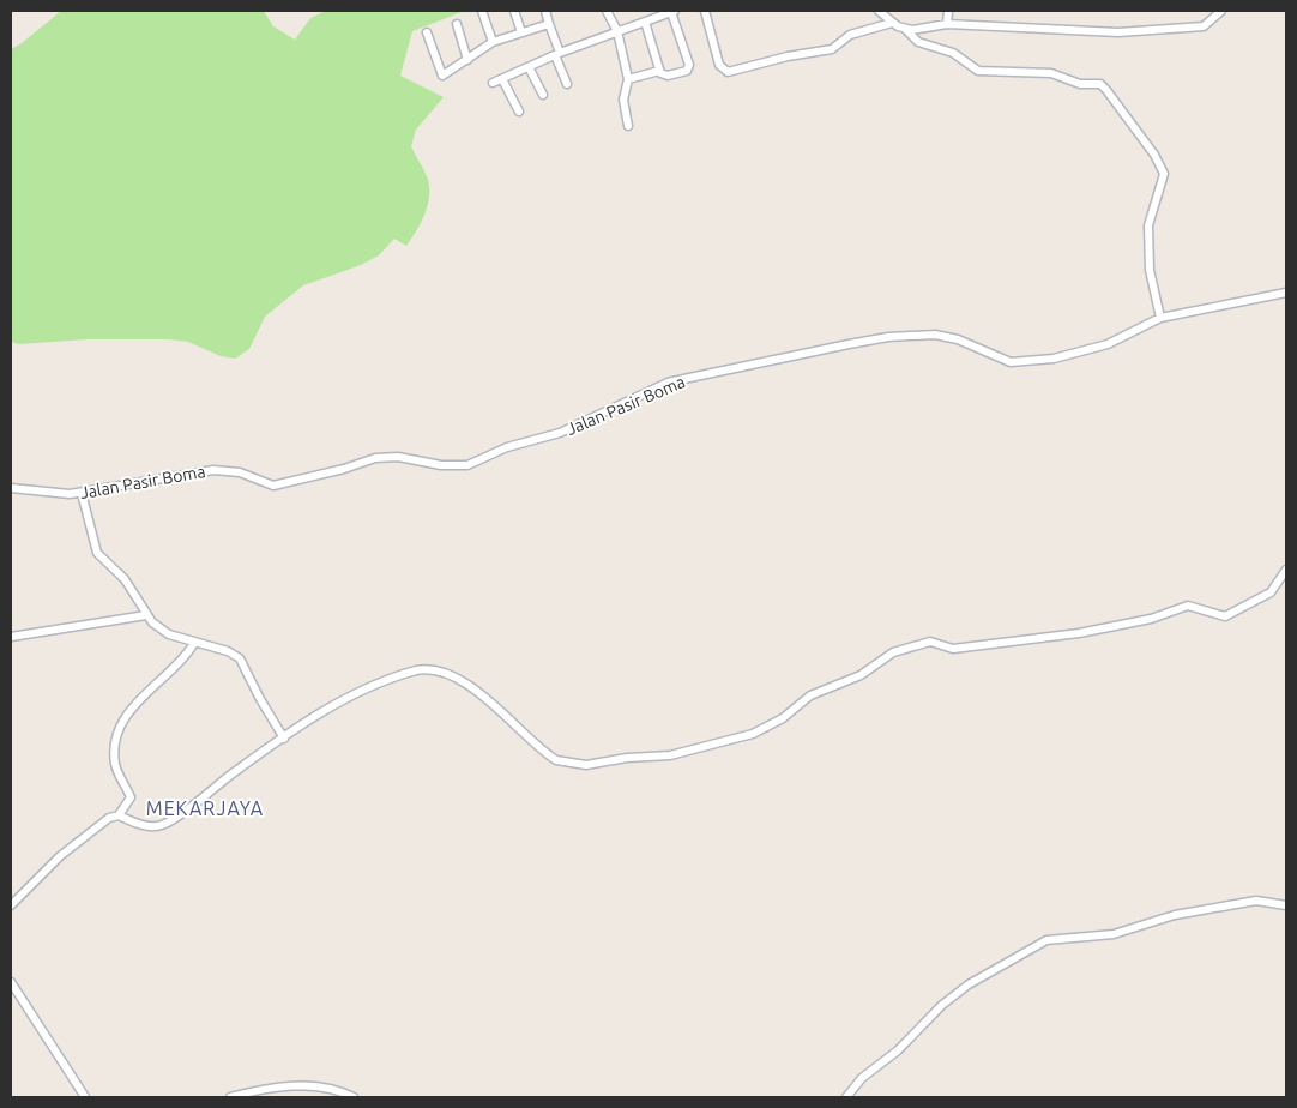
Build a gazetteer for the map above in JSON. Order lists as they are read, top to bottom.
{
  "streets": {
    "street": ["Jalan Pasir Boma"]
  },
  "districts": ["MEKARJAYA"]
}
